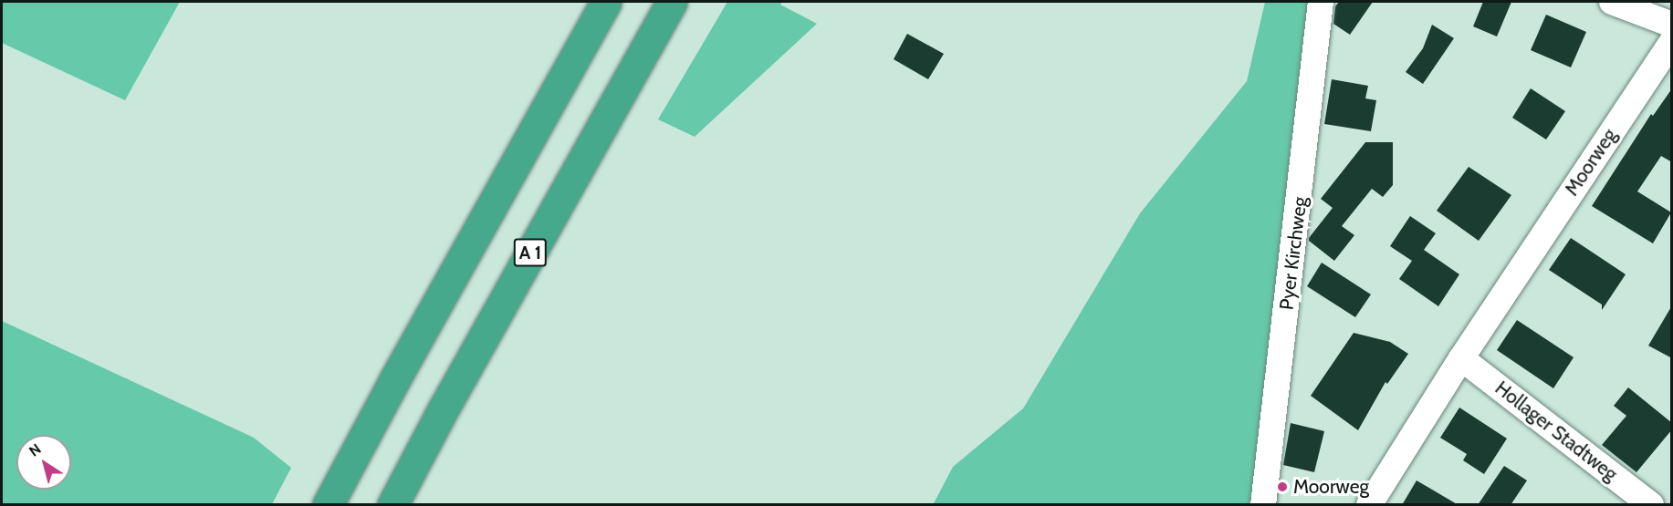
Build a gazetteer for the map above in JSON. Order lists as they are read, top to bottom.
{
  "streets": {
    "highway": ["A 1"],
    "street": ["Moorweg", "Pyer Kirchweg", "Hollager Stadtweg"]
  },
  "crossings": [
    ["Moorweg", "Hollager Stadtweg"]
  ],
  "places": ["Moorweg"],
  "north": "top left"
}
